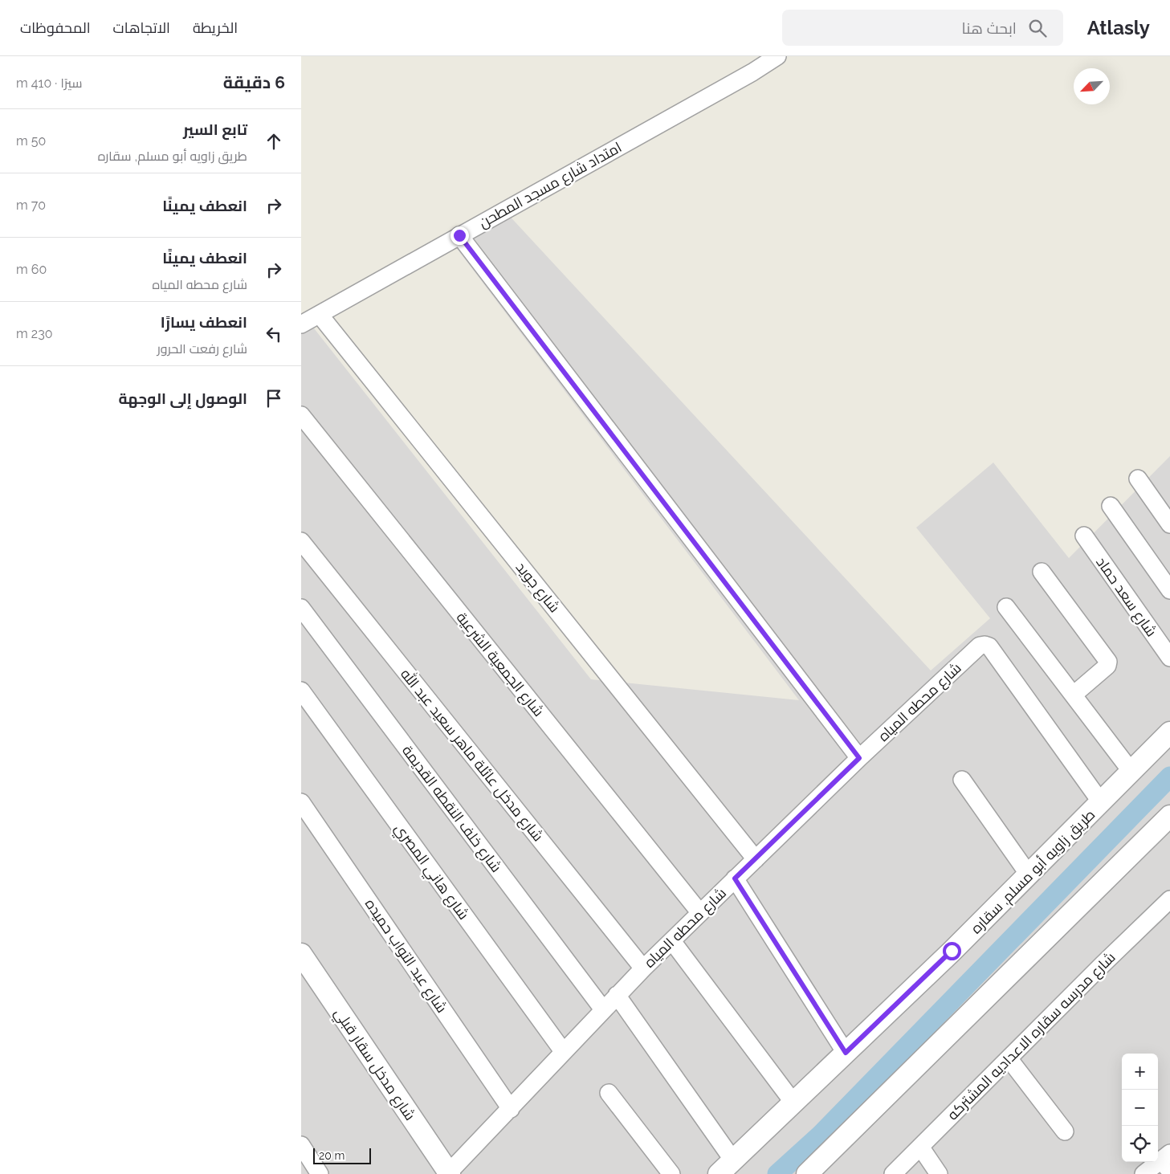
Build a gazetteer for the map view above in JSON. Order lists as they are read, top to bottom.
{
  "streets": {
    "street": [
      "امتداد شارع مسجد المطحن",
      "شارع جويد",
      "شارع سعد حماد",
      "شارع الجمعية الشرعية",
      "شارع محطه المياه",
      "شارع مدخل عائلة ماهر سعيد عبد الله",
      "شارع خلف النقطه القديمة",
      "شارع هاني المصري",
      "طريق زاويه أبو مسلم, سقاره",
      "شارع عبد التواب حميده",
      "شارع مدرسه سقاره الاعداديه المشتركه",
      "شارع مدخل سقار قبلي"
    ]
  },
  "crossings": [
    ["امتداد شارع مسجد المطحن", "شارع جويد"],
    ["شارع جويد", "شارع محطه المياه"],
    ["شارع الجمعية الشرعية", "شارع محطه المياه"],
    ["شارع محطه المياه", "شارع مدخل عائلة ماهر سعيد عبد الله"],
    ["شارع محطه المياه", "شارع خلف النقطه القديمة"],
    ["شارع محطه المياه", "شارع هاني المصري"],
    ["شارع محطه المياه", "طريق زاويه أبو مسلم, سقاره"],
    ["شارع محطه المياه", "شارع عبد التواب حميده"],
    ["شارع محطه المياه", "شارع مدخل سقار قبلي"]
  ],
  "scale_bar": "20 m",
  "north": "bottom left",
  "page": {
    "header": "Atlasly",
    "search": "ابحث هنا",
    "nav": ["الخريطة", "الاتجاهات", "المحفوظات"],
    "heading": ["6 دقيقة", "سيرًا · 410 m"],
    "list": [
      ["تابع السير", "طريق زاويه أبو مسلم, سقاره", "50 m"],
      ["انعطف يمينًا", "70 m"],
      ["انعطف يمينًا", "شارع محطه المياه", "60 m"],
      ["انعطف يسارًا", "شارع رفعت الحرور", "230 m"],
      "الوصول إلى الوجهة"
    ],
    "map_buttons": ["+", "−"],
    "scale": "20 m"
  }
}
